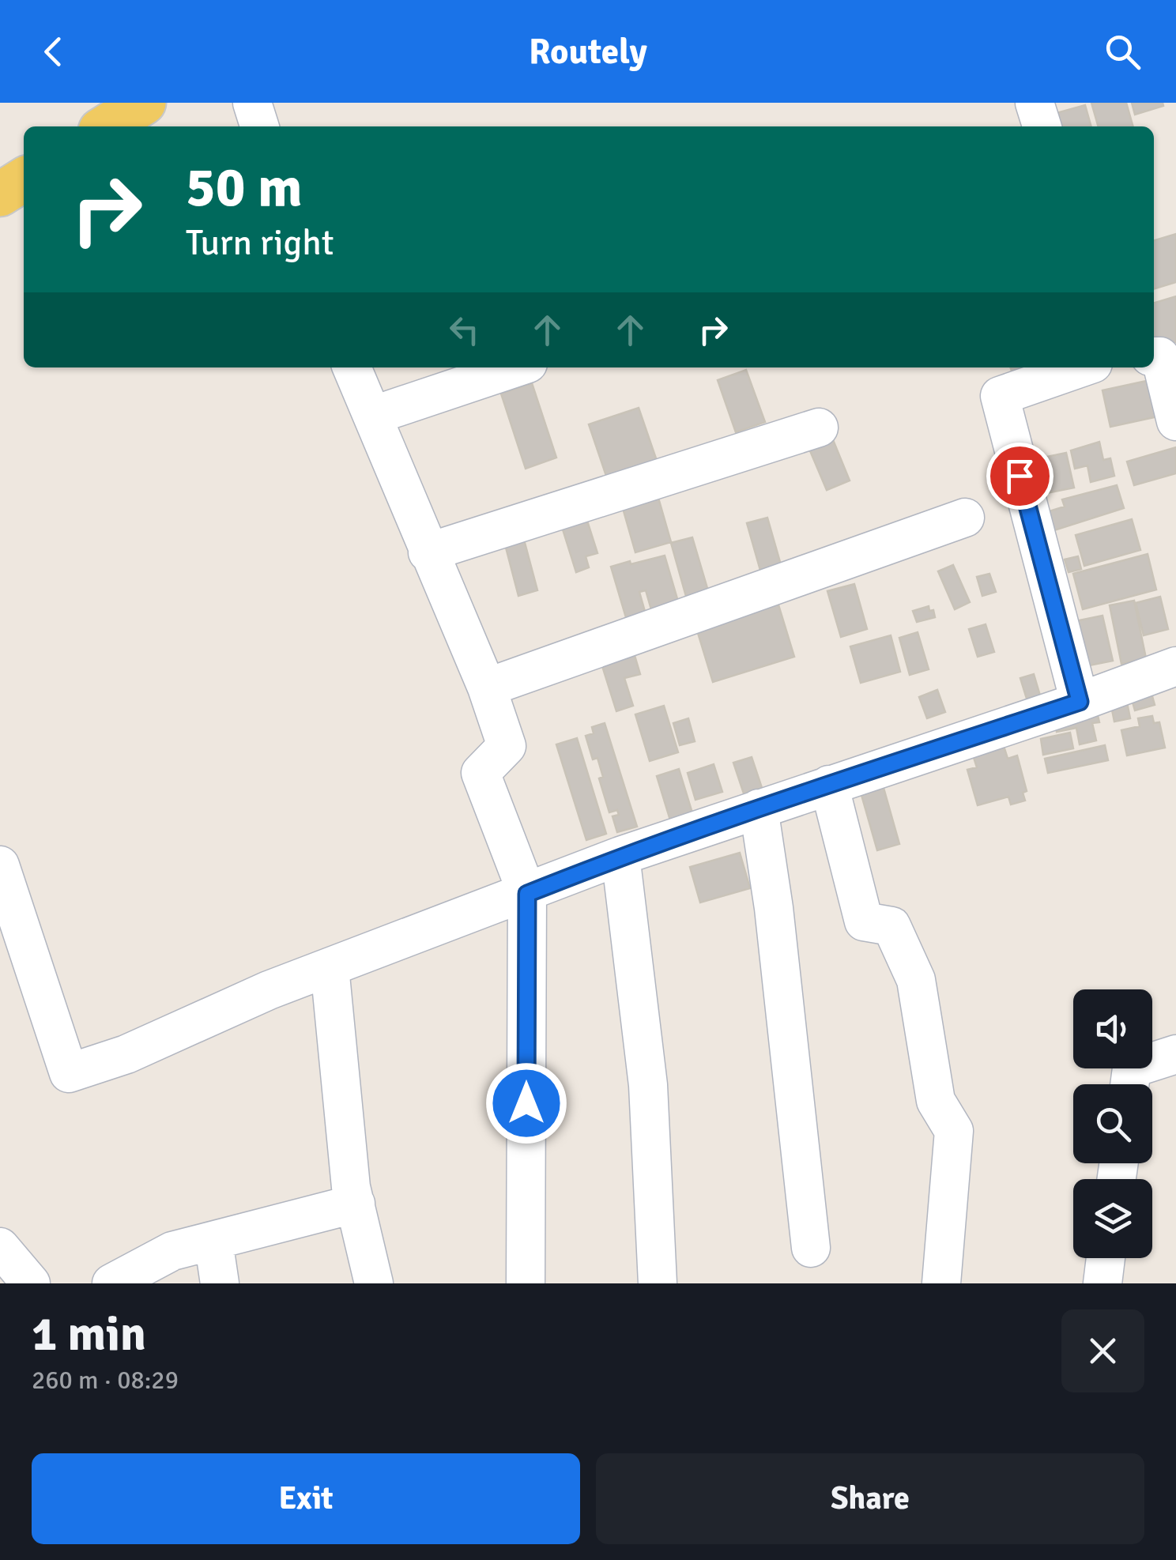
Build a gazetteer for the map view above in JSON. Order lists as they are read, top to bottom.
{
  "page": {
    "header": "Routely",
    "turn": ["50 m", "Turn right"],
    "heading": ["1 min", "260 m · 08:29"],
    "buttons": ["Exit", "Share"]
  }
}
